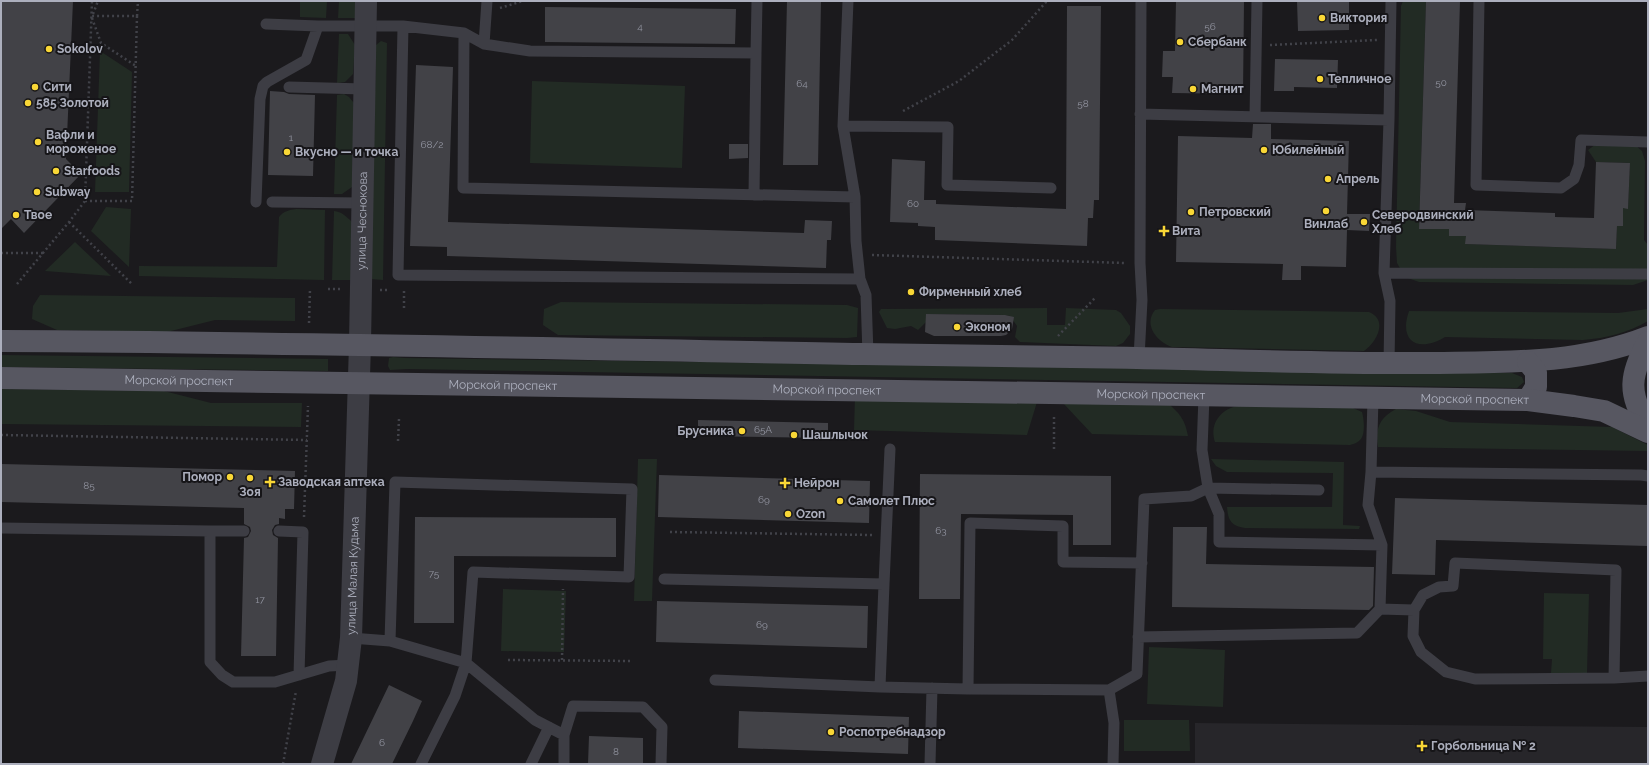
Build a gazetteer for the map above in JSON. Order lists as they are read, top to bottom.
{
  "streets": {
    "main road": ["Морской проспект"],
    "street": ["улица Чеснокова", "улица Малая Кудьма"]
  },
  "crossings": [
    ["улица Чеснокова", "Морской проспект"],
    ["улица Чеснокова", "улица Малая Кудьма"],
    ["Морской проспект", "улица Малая Кудьма"]
  ],
  "places": {
    "other": [
      "Виктория",
      "Сбербанк",
      "Sokolov",
      "Тепличное",
      "Сити",
      "Магнит",
      "585 Золотой",
      "Вафли и мороженое",
      "Юбилейный",
      "Вкусно — и точка",
      "Starfoods",
      "Апрель",
      "Subway",
      "Винлаб",
      "Петровский",
      "Твое",
      "Северодвинский Хлеб",
      "Фирменный хлеб",
      "Эконом",
      "Брусника",
      "Шашлычок",
      "Помор",
      "Зоя",
      "Самолет Плюс",
      "Ozon",
      "Роспотребнадзор"
    ],
    "health": [
      "Вита",
      "Заводская аптека",
      "Нейрон",
      "Горбольница № 2"
    ]
  },
  "house_numbers": [
    "4",
    "56",
    "50",
    "64",
    "58",
    "1",
    "68/2",
    "60",
    "65А",
    "85",
    "69",
    "63",
    "75",
    "17",
    "69",
    "6",
    "8"
  ]
}
